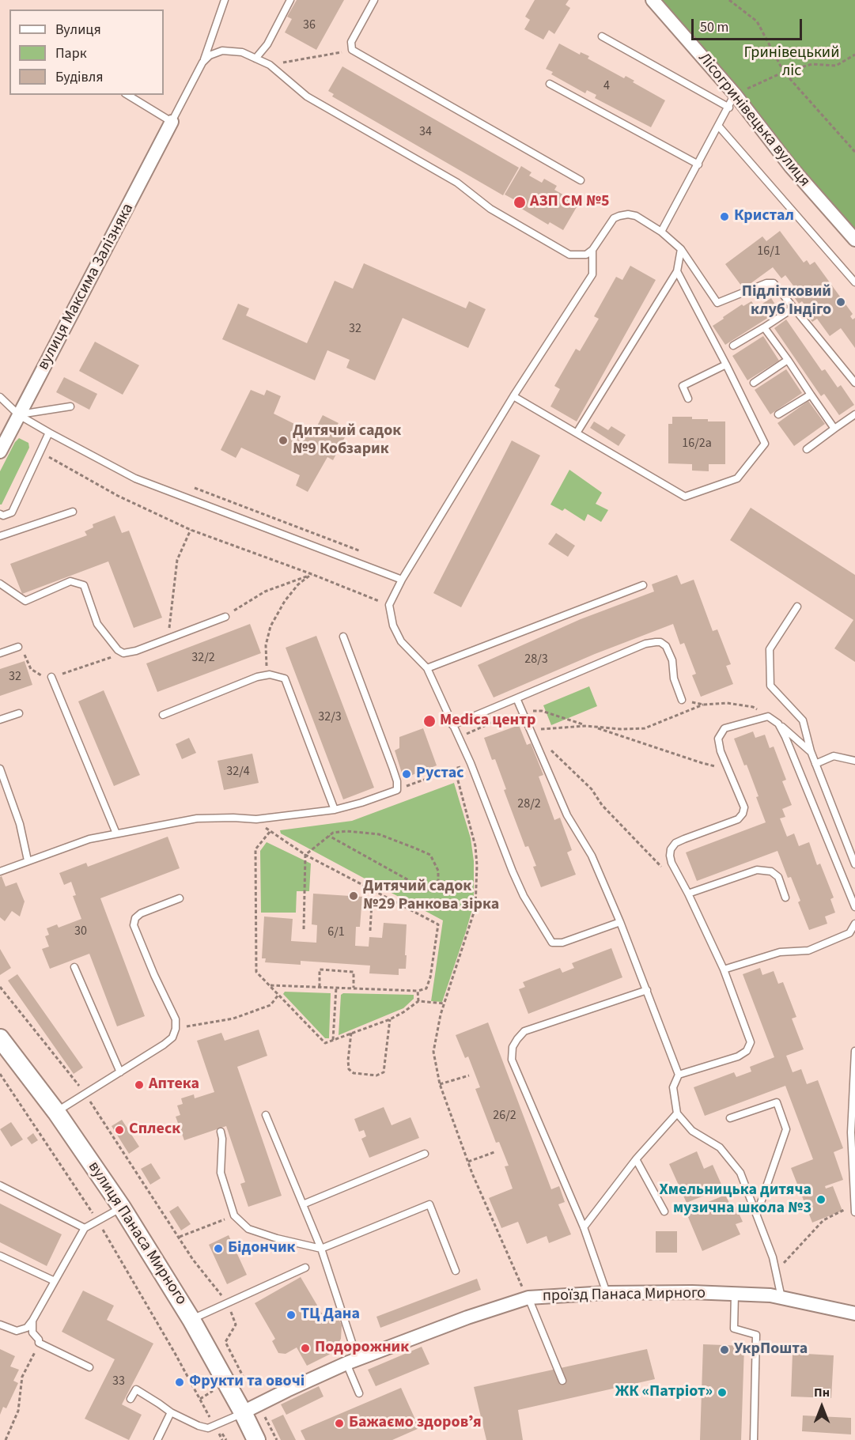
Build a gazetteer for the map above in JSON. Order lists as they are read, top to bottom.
{
  "streets": {
    "main road": ["вулиця Панаса Мирного"],
    "street": ["Лісогринівецька вулиця", "вулиця Максима Залізняка", "проїзд Панаса Мирного"]
  },
  "crossings": [
    ["вулиця Панаса Мирного", "проїзд Панаса Мирного"]
  ],
  "parks": ["Гринівецький ліс"],
  "places": [
    "АЗП СМ №5",
    "Кристал",
    "Підлітковий клуб Індіго",
    "Дитячий садок №9 Кобзарик",
    "Medica центр",
    "Рустас",
    "Дитячий садок №29 Ранкова зірка",
    "Аптека",
    "Сплеск",
    "Хмельницька дитяча музична школа №3",
    "Бідончик",
    "ТЦ Дана",
    "Подорожник",
    "УкрПошта",
    "Фрукти та овочі",
    "ЖК «Патріот»",
    "Бажаємо здоровʼя"
  ],
  "house_numbers": [
    "36",
    "4",
    "34",
    "16/1",
    "32",
    "16/2а",
    "32/2",
    "28/3",
    "32",
    "32/3",
    "32/4",
    "28/2",
    "30",
    "6/1",
    "26/2",
    "33"
  ],
  "legend": ["Вулиця", "Парк", "Будівля"],
  "scale_bar": "50 m",
  "north": "top"
}
